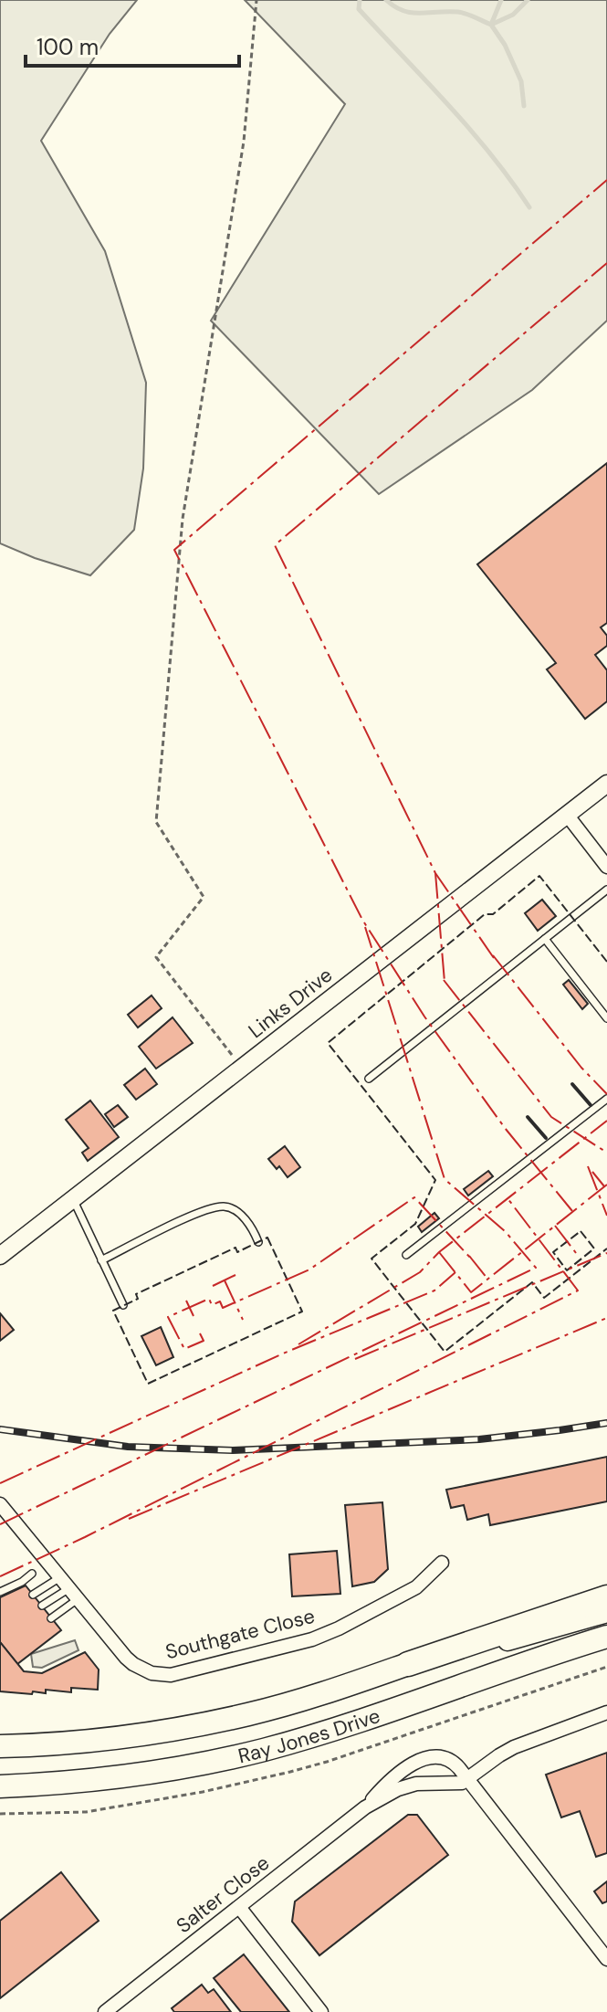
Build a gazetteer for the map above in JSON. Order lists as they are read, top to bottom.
{
  "streets": {
    "highway": ["Ray Jones Drive"],
    "street": ["Links Drive", "Southgate Close", "Salter Close"]
  },
  "scale_bar": "100 m"
}
